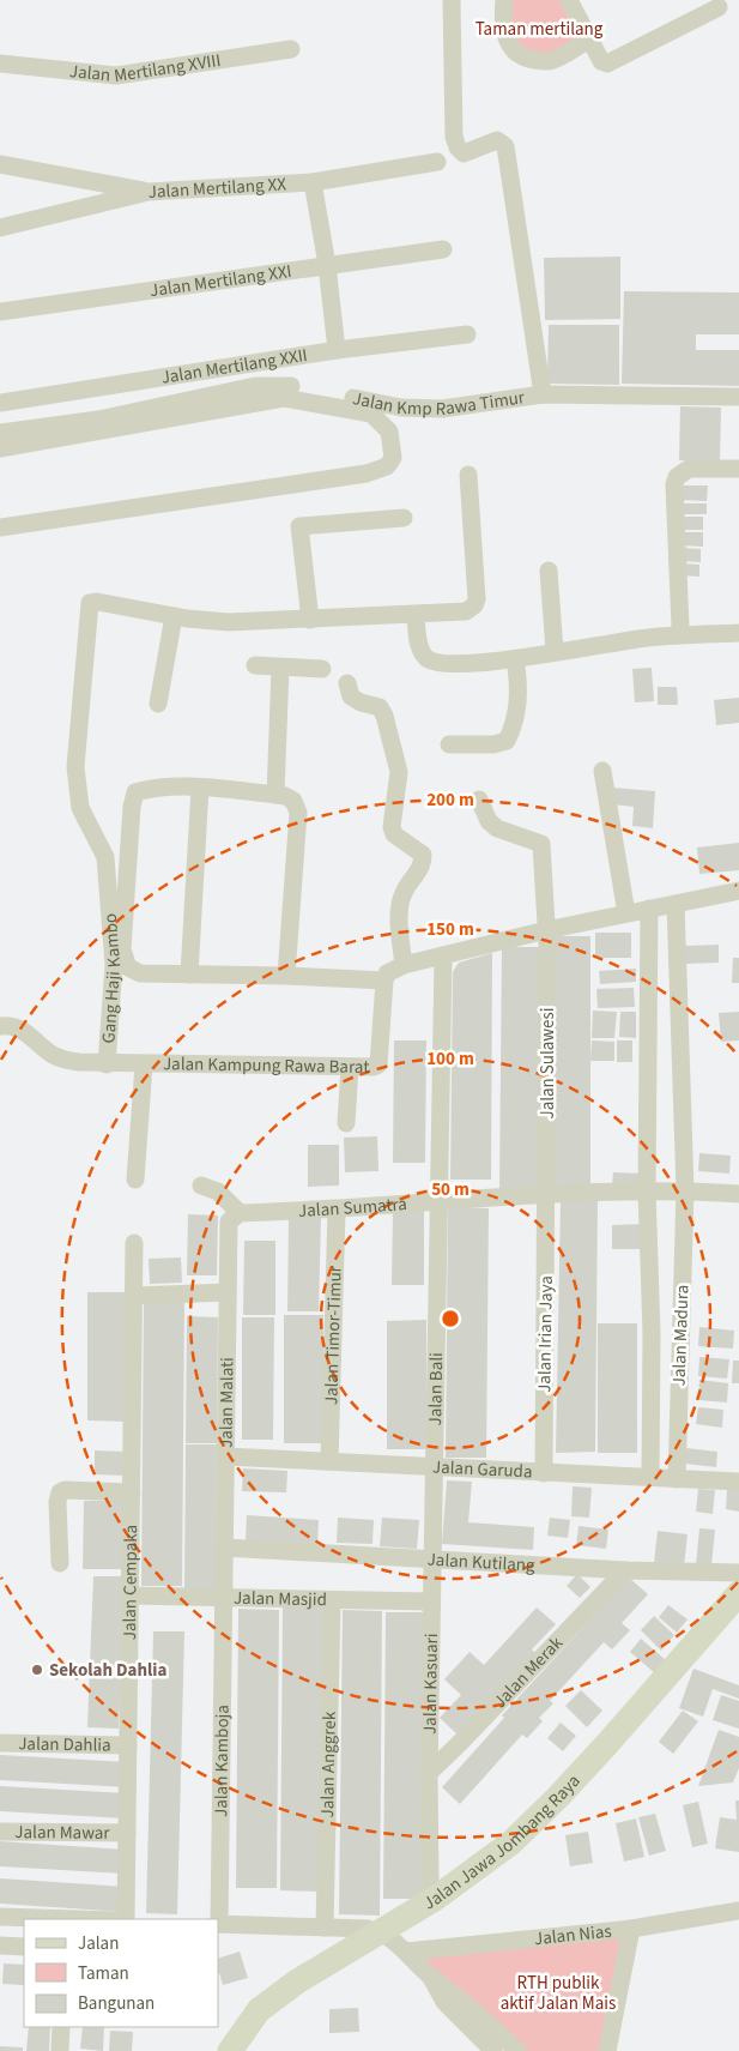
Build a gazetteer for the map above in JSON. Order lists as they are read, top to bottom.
{
  "streets": {
    "main road": ["Jalan Jawa Jombang Raya"],
    "street": [
      "Jalan Mertilang XVIII",
      "Jalan Mertilang XX",
      "Jalan Mertilang XXI",
      "Jalan Mertilang XXII",
      "Jalan Kmp Rawa Timur",
      "Gang Haji Kambo",
      "Jalan Sulawesi",
      "Jalan Kampung Rawa Barat",
      "Jalan Sumatra",
      "Jalan Irian Jaya",
      "Jalan Madura",
      "Jalan Timor-Timur",
      "Jalan Bali",
      "Jalan Malati",
      "Jalan Garuda",
      "Jalan Kutilang",
      "Jalan Cempaka",
      "Jalan Masjid",
      "Jalan Merak",
      "Jalan Kasuari",
      "Jalan Dahlia",
      "Jalan Kamboja",
      "Jalan Anggrek",
      "Jalan Mawar",
      "Jalan Nias"
    ]
  },
  "crossings": [
    ["Gang Haji Kambo", "Jalan Kampung Rawa Barat"],
    ["Jalan Sulawesi", "Jalan Sumatra"],
    ["Jalan Sulawesi", "Jalan Irian Jaya"],
    ["Jalan Sumatra", "Jalan Irian Jaya"],
    ["Jalan Sumatra", "Jalan Madura"],
    ["Jalan Sumatra", "Jalan Timor-Timur"],
    ["Jalan Sumatra", "Jalan Bali"],
    ["Jalan Sumatra", "Jalan Malati"],
    ["Jalan Irian Jaya", "Jalan Garuda"],
    ["Jalan Madura", "Jalan Garuda"],
    ["Jalan Timor-Timur", "Jalan Garuda"],
    ["Jalan Bali", "Jalan Garuda"],
    ["Jalan Bali", "Jalan Kasuari"],
    ["Jalan Malati", "Jalan Garuda"],
    ["Jalan Malati", "Jalan Kutilang"],
    ["Jalan Malati", "Jalan Masjid"],
    ["Jalan Malati", "Jalan Kamboja"],
    ["Jalan Garuda", "Jalan Kasuari"],
    ["Jalan Kutilang", "Jalan Merak"],
    ["Jalan Kutilang", "Jalan Kasuari"],
    ["Jalan Cempaka", "Jalan Masjid"],
    ["Jalan Cempaka", "Jalan Dahlia"],
    ["Jalan Cempaka", "Jalan Mawar"],
    ["Jalan Masjid", "Jalan Kasuari"],
    ["Jalan Masjid", "Jalan Kamboja"],
    ["Jalan Masjid", "Jalan Anggrek"],
    ["Jalan Merak", "Jalan Kasuari"],
    ["Jalan Kasuari", "Jalan Jawa Jombang Raya"]
  ],
  "parks": ["Taman mertilang", "RTH publik aktif Jalan Mais"],
  "places": ["Sekolah Dahlia"],
  "legend": ["Jalan", "Taman", "Bangunan"],
  "rings": [
    "200 m",
    "150 m",
    "100 m",
    "50 m"
  ]
}
